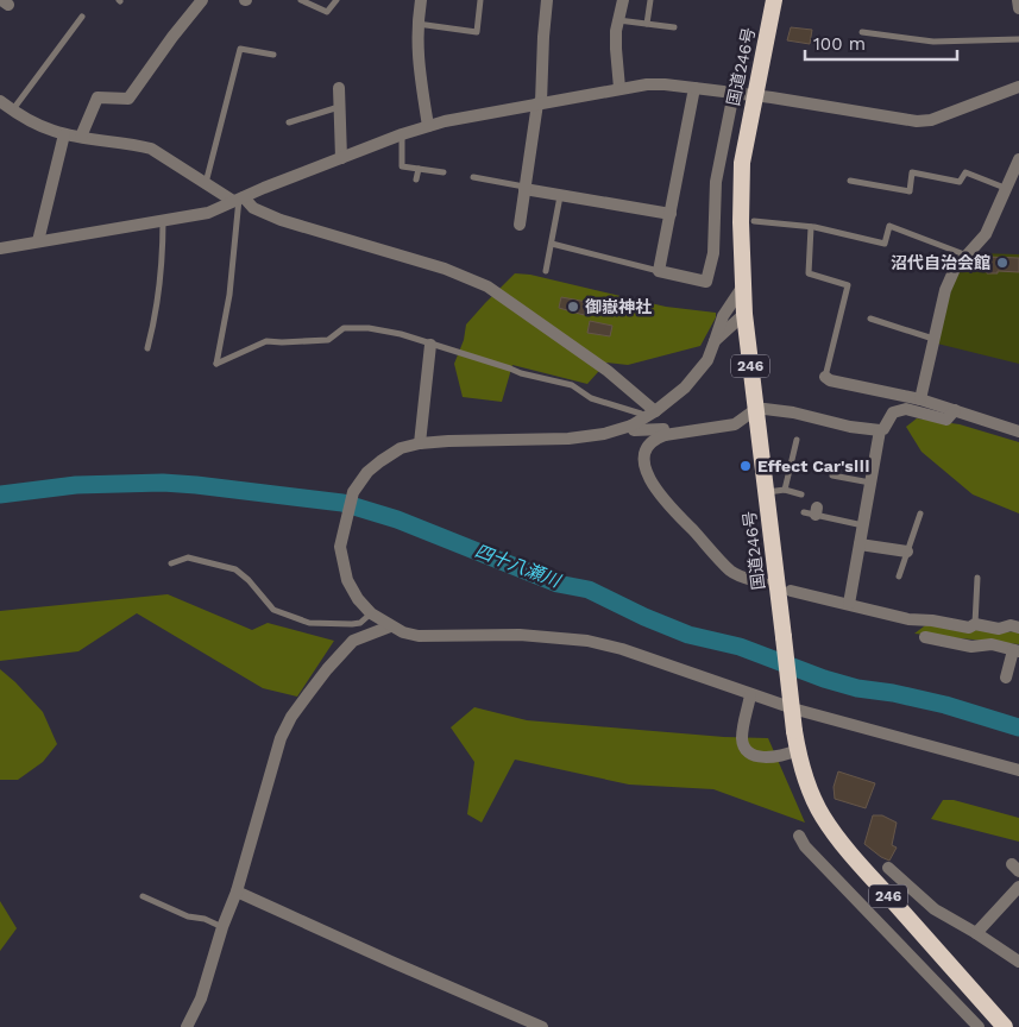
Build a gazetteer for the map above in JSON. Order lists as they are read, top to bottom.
{
  "streets": {
    "highway": ["国道246号", "246"]
  },
  "water": ["四十八瀬川"],
  "places": ["沼代自治会館", "御嶽神社", "Effect Car'sⅢ"],
  "scale_bar": "100 m"
}
